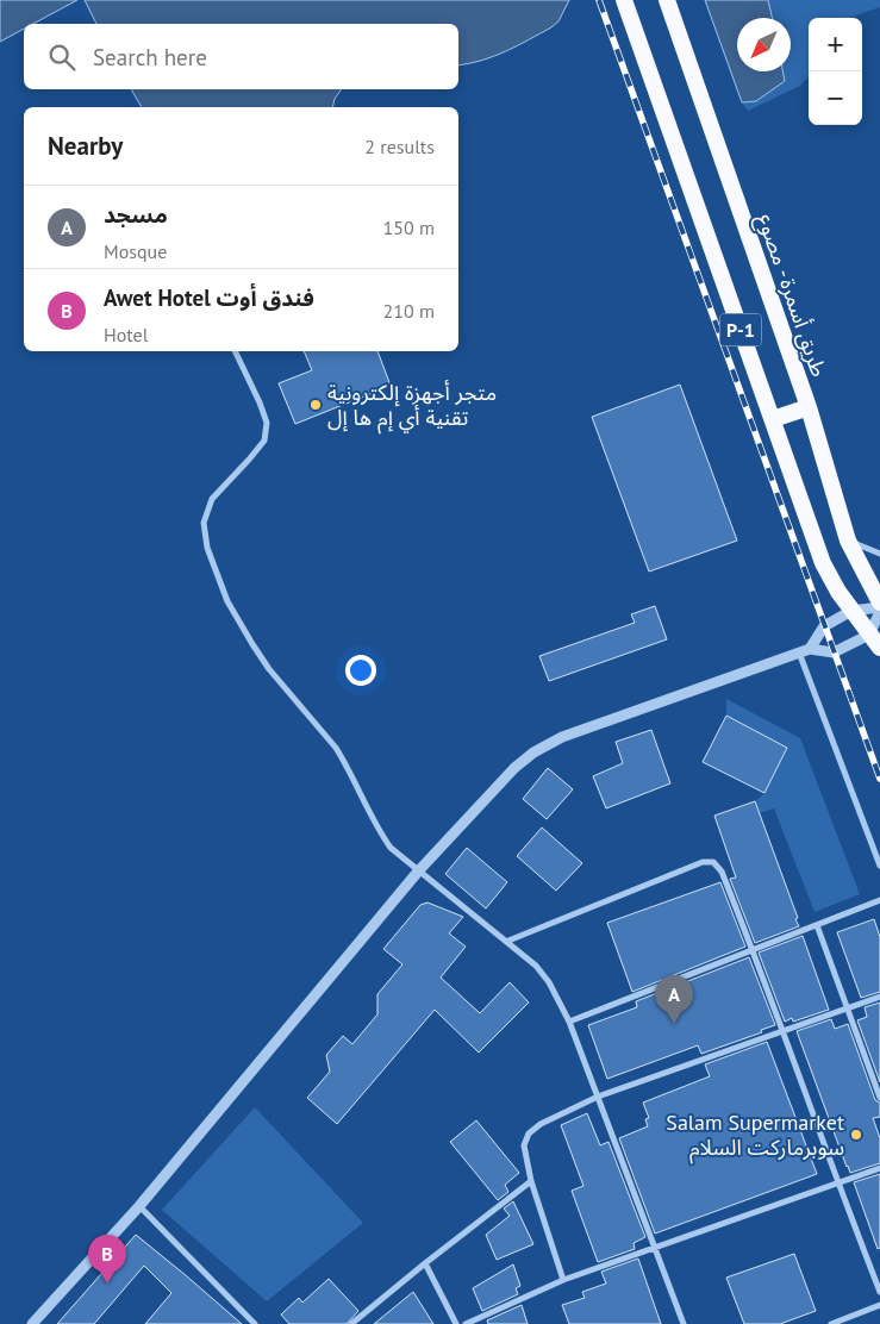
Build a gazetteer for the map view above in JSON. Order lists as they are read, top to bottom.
{
  "streets": {
    "highway": ["طريق أسمرة - مصوع", "P-1"]
  },
  "places": ["متجر أجهزة إلكترونية تقنية أي إم ها إل", "Salam Supermarket سوبرماركت السلام"],
  "north": "bottom left",
  "page": {
    "map_buttons": ["+", "−"],
    "search": "Search here",
    "heading": ["Nearby", "2 results"],
    "list": [
      {
        "mark": "A",
        "name": "مسجد",
        "note": "Mosque",
        "value": "150 m"
      },
      {
        "mark": "B",
        "name": "Awet Hotel فندق أوت",
        "note": "Hotel",
        "value": "210 m"
      }
    ],
    "pins": ["A", "B"]
  }
}
